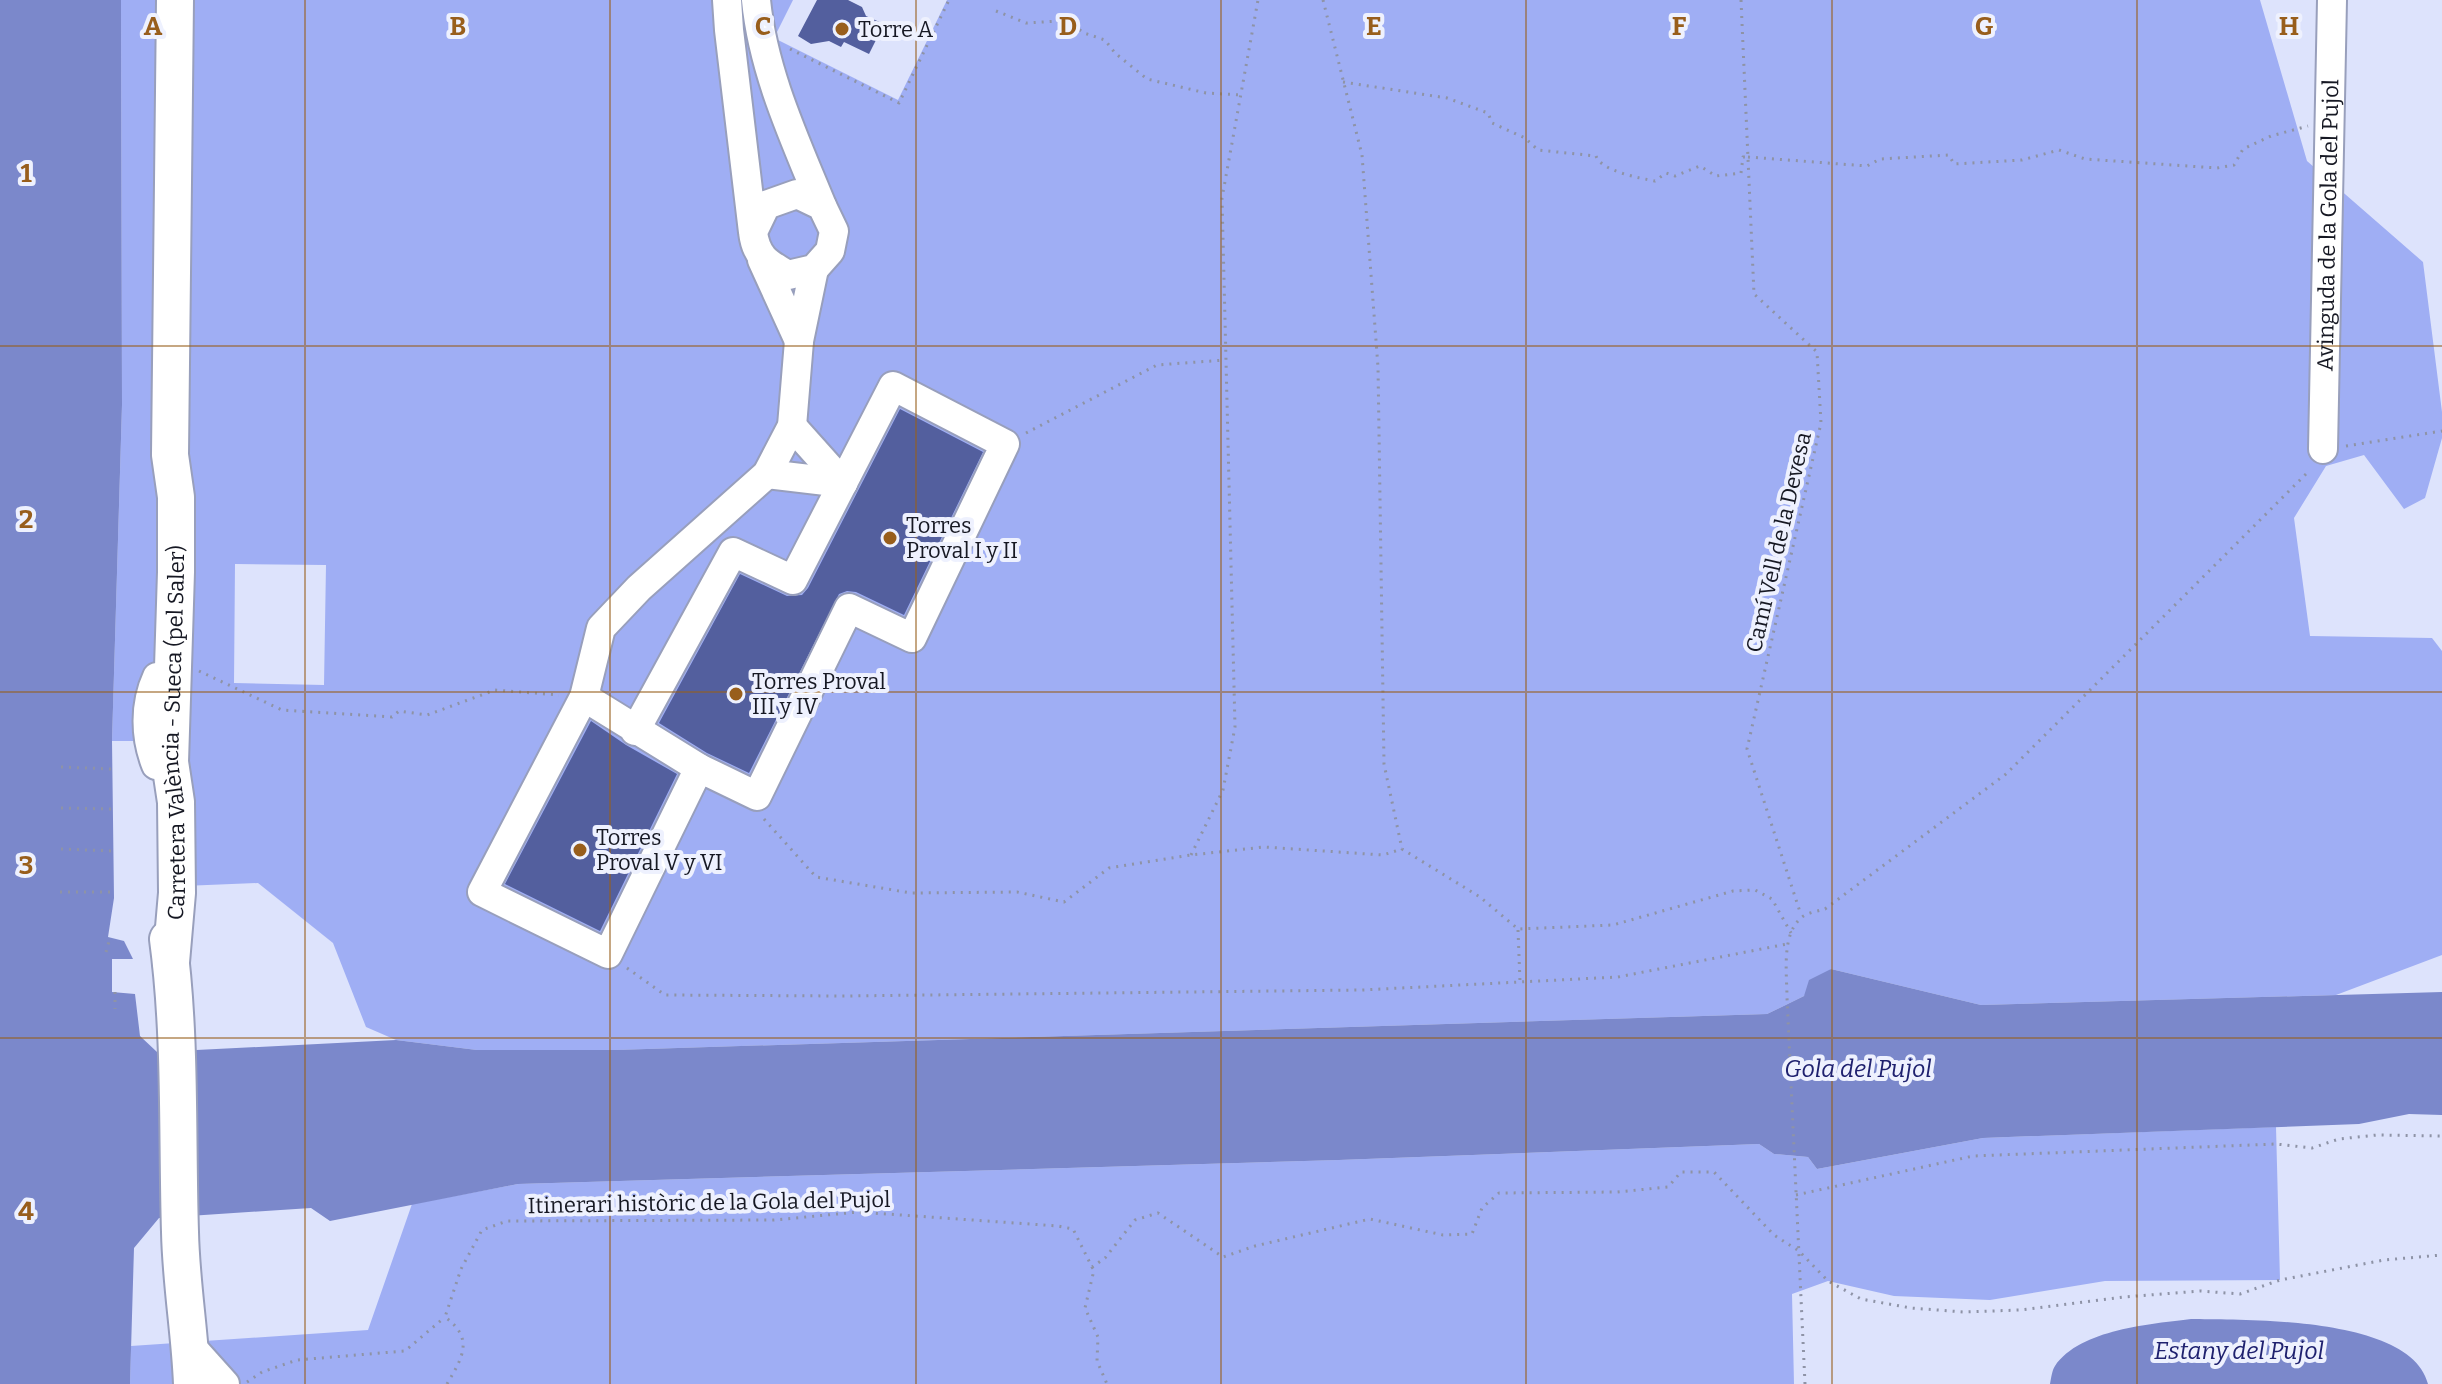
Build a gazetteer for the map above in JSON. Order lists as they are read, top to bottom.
{
  "streets": {
    "main road": ["Carretera València - Sueca (pel Saler)"],
    "street": ["Avinguda de la Gola del Pujol"],
    "path": ["Camí Vell de la Devesa", "Itinerari històric de la Gola del Pujol"]
  },
  "water": ["Gola del Pujol", "Estany del Pujol"],
  "places": [
    "Torre A",
    "Torres Proval I y II",
    "Torres Proval III y IV",
    "Torres Proval V y VI"
  ],
  "grid": {
    "columns": [
      "A",
      "B",
      "C",
      "D",
      "E",
      "F",
      "G",
      "H"
    ],
    "rows": [
      "1",
      "2",
      "3",
      "4"
    ]
  }
}
